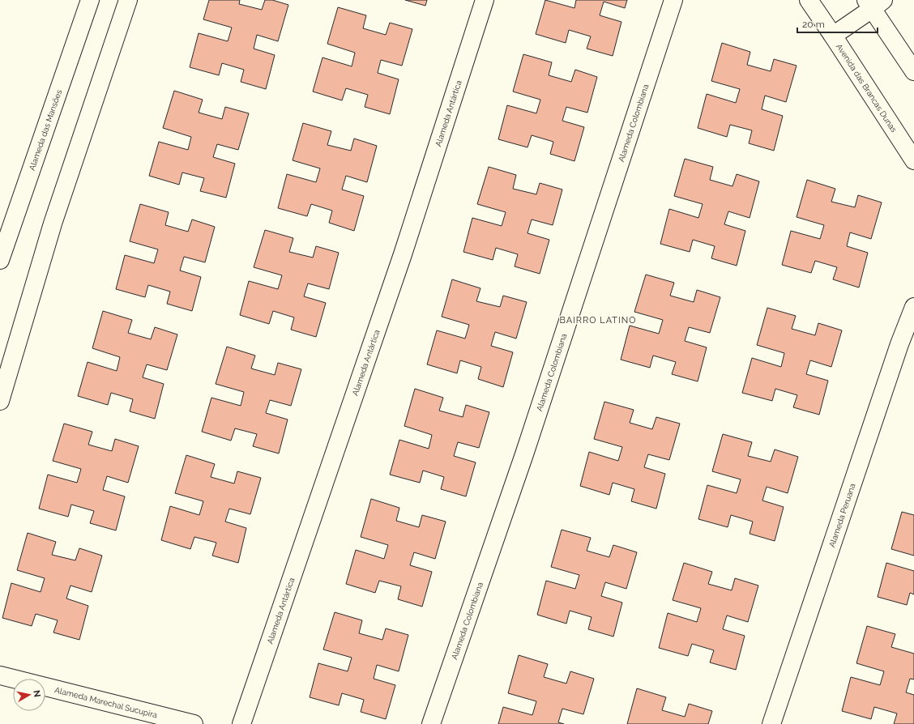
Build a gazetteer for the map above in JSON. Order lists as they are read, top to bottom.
{
  "streets": {
    "street": [
      "Avenida das Brancas Dunas",
      "Alameda Antártica",
      "Alameda Colombiana",
      "Alameda das Mansões",
      "Alameda Peruana",
      "Alameda Marechal Sucupira"
    ]
  },
  "districts": ["BAIRRO LATINO"],
  "scale_bar": "20 m",
  "north": "right"
}
